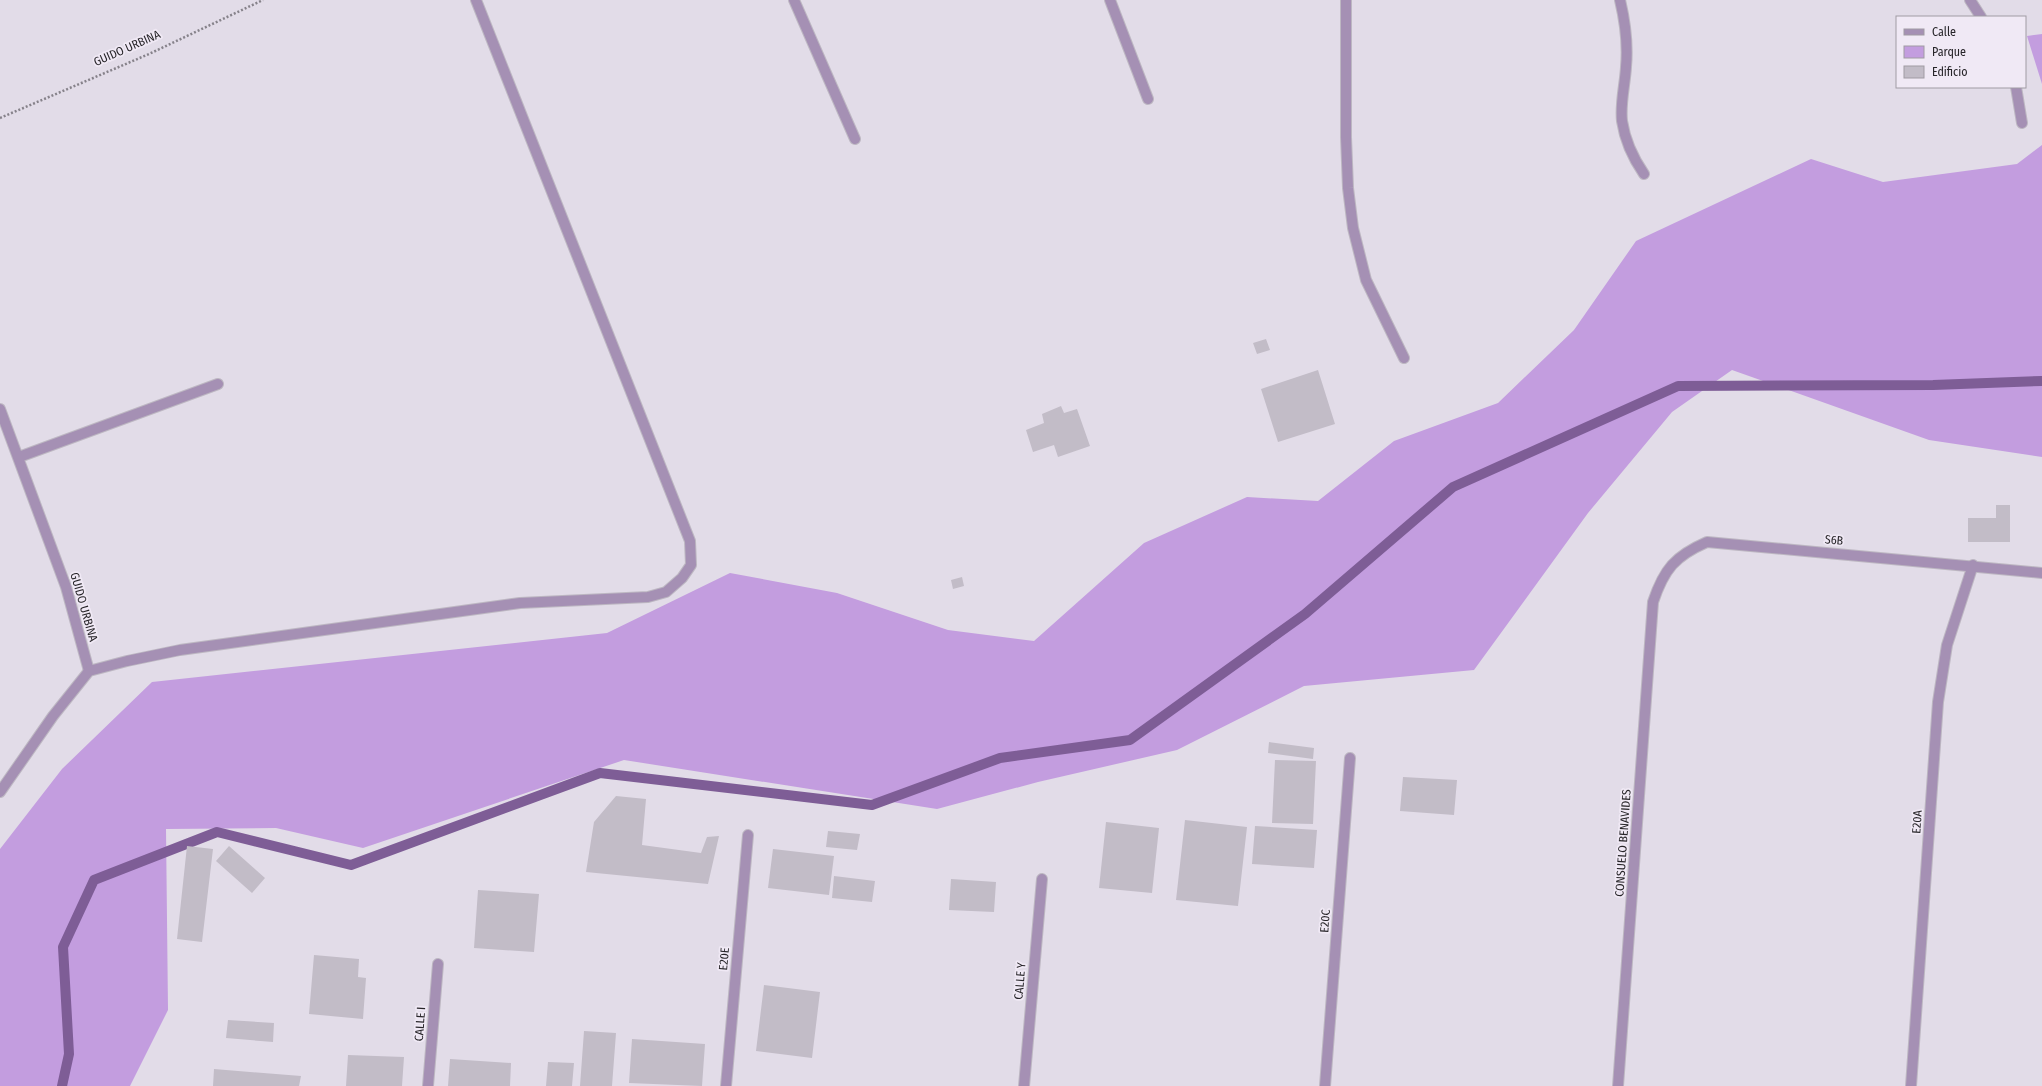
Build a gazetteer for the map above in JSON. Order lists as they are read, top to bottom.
{
  "streets": {
    "street": [
      "GUIDO URBINA",
      "S6B",
      "E20A",
      "CONSUELO BENAVIDES",
      "E20C",
      "E20E",
      "CALLE Y",
      "CALLE I"
    ]
  },
  "crossings": [
    ["S6B", "E20A"],
    ["S6B", "CONSUELO BENAVIDES"]
  ],
  "legend": ["Calle", "Parque", "Edificio"]
}
